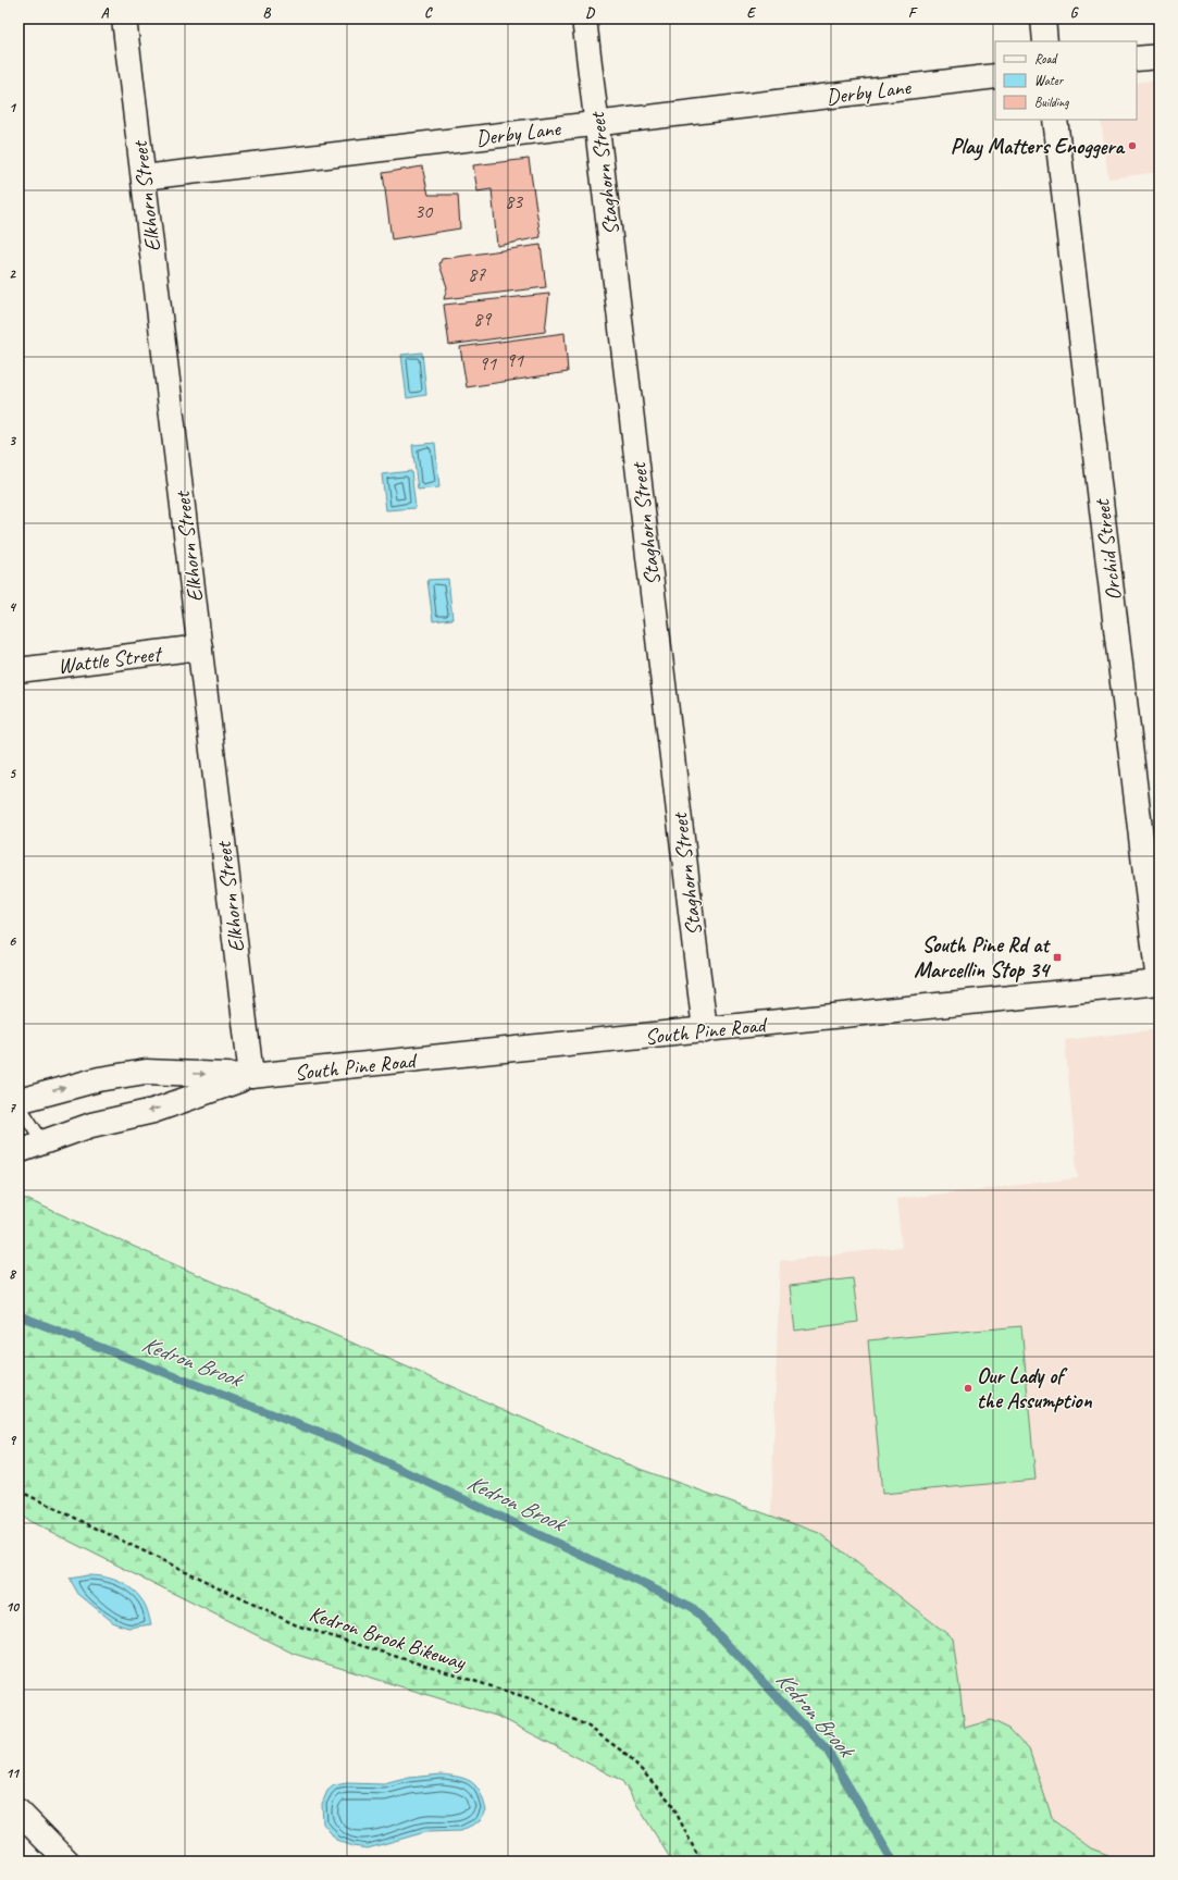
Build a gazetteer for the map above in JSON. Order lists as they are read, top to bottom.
{
  "streets": {
    "main road": [
      "Derby Lane",
      "Staghorn Street",
      "Elkhorn Street",
      "Orchid Street",
      "Wattle Street",
      "South Pine Road"
    ],
    "path": ["Kedron Brook Bikeway"]
  },
  "crossings": [
    ["Derby Lane", "Staghorn Street"],
    ["Derby Lane", "Elkhorn Street"],
    ["Staghorn Street", "South Pine Road"],
    ["Elkhorn Street", "Wattle Street"],
    ["Elkhorn Street", "South Pine Road"],
    ["Orchid Street", "South Pine Road"]
  ],
  "water": ["Kedron Brook"],
  "places": {
    "other": ["Play Matters Enoggera", "Our Lady of the Assumption"],
    "transit": ["South Pine Rd at Marcellin Stop 34"]
  },
  "house_numbers": [
    "83",
    "30",
    "87",
    "89",
    "91",
    "91"
  ],
  "legend": ["Road", "Water", "Building"],
  "grid": {
    "columns": [
      "A",
      "B",
      "C",
      "D",
      "E",
      "F",
      "G"
    ],
    "rows": [
      "1",
      "2",
      "3",
      "4",
      "5",
      "6",
      "7",
      "8",
      "9",
      "10",
      "11"
    ]
  }
}
